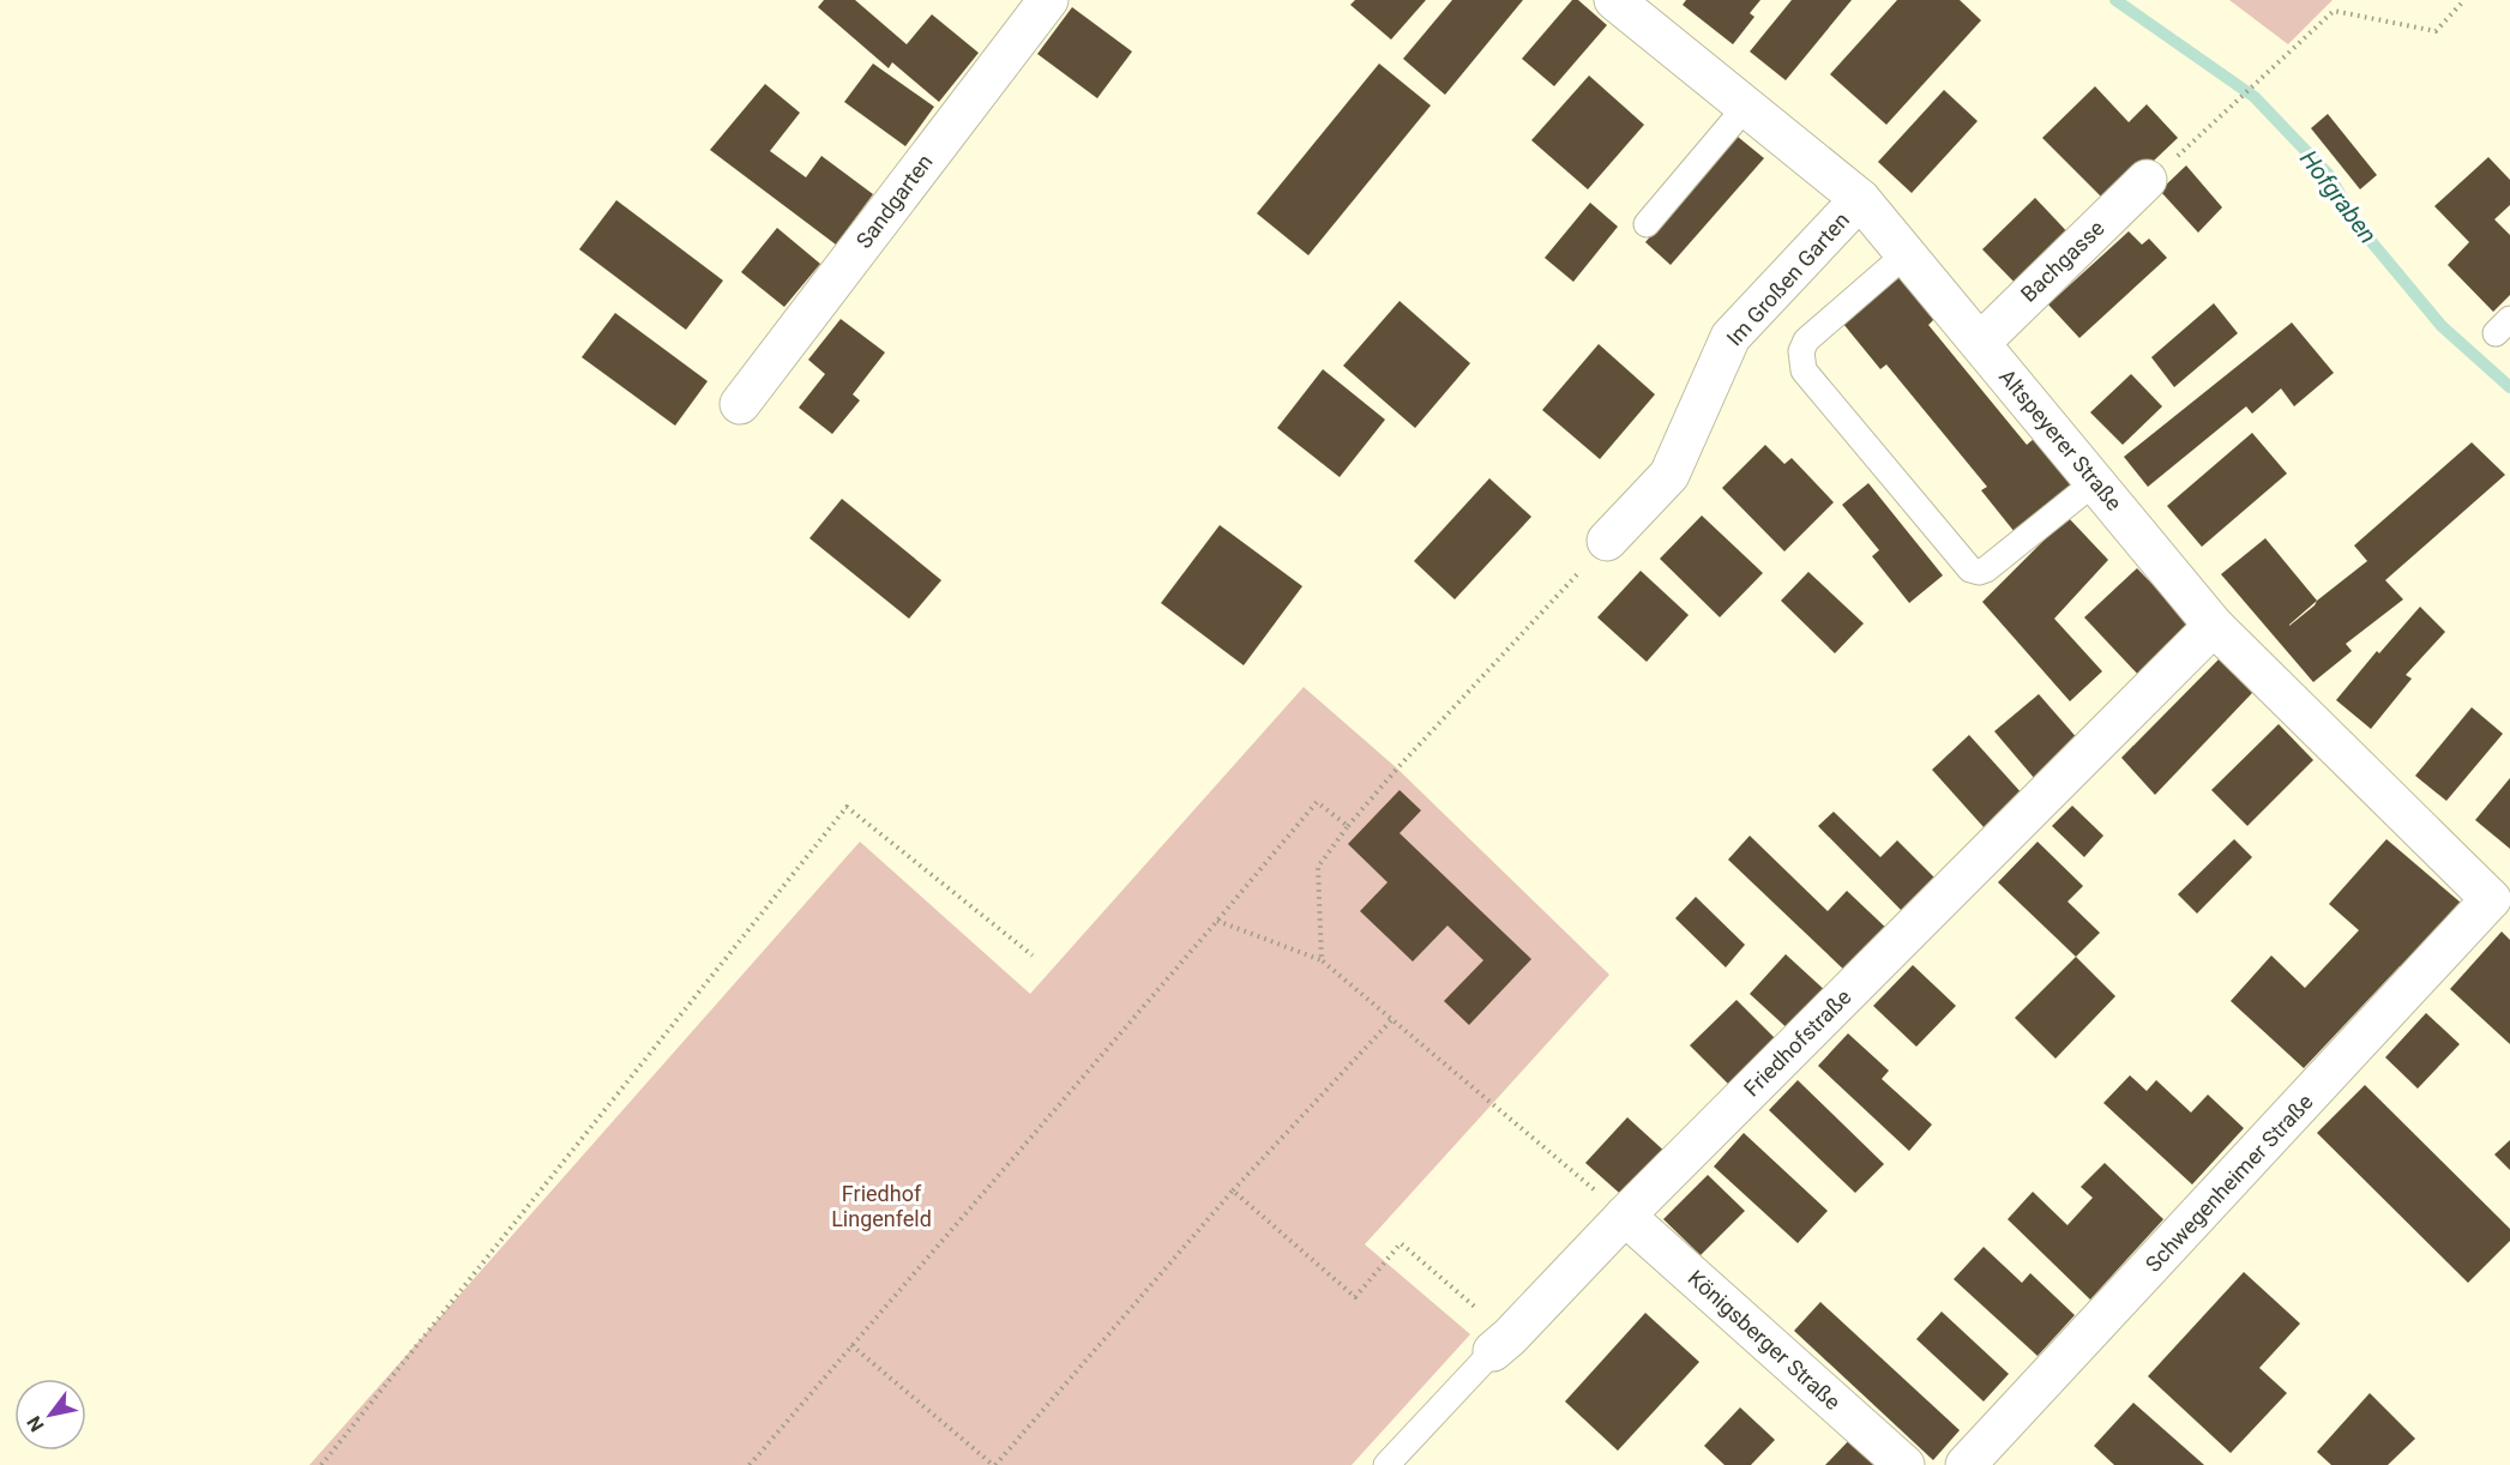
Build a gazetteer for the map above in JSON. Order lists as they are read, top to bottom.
{
  "streets": {
    "street": [
      "Sandgarten",
      "Bachgasse",
      "Im Großen Garten",
      "Altspeyerer Straße",
      "Friedhofstraße",
      "Schwegenheimer Straße",
      "Königsberger Straße"
    ]
  },
  "crossings": [
    ["Bachgasse", "Altspeyerer Straße"],
    ["Im Großen Garten", "Altspeyerer Straße"],
    ["Altspeyerer Straße", "Friedhofstraße"],
    ["Altspeyerer Straße", "Schwegenheimer Straße"],
    ["Friedhofstraße", "Königsberger Straße"]
  ],
  "water": ["Hofgraben"],
  "parks": ["Friedhof Lingenfeld"],
  "north": "bottom left"
}
